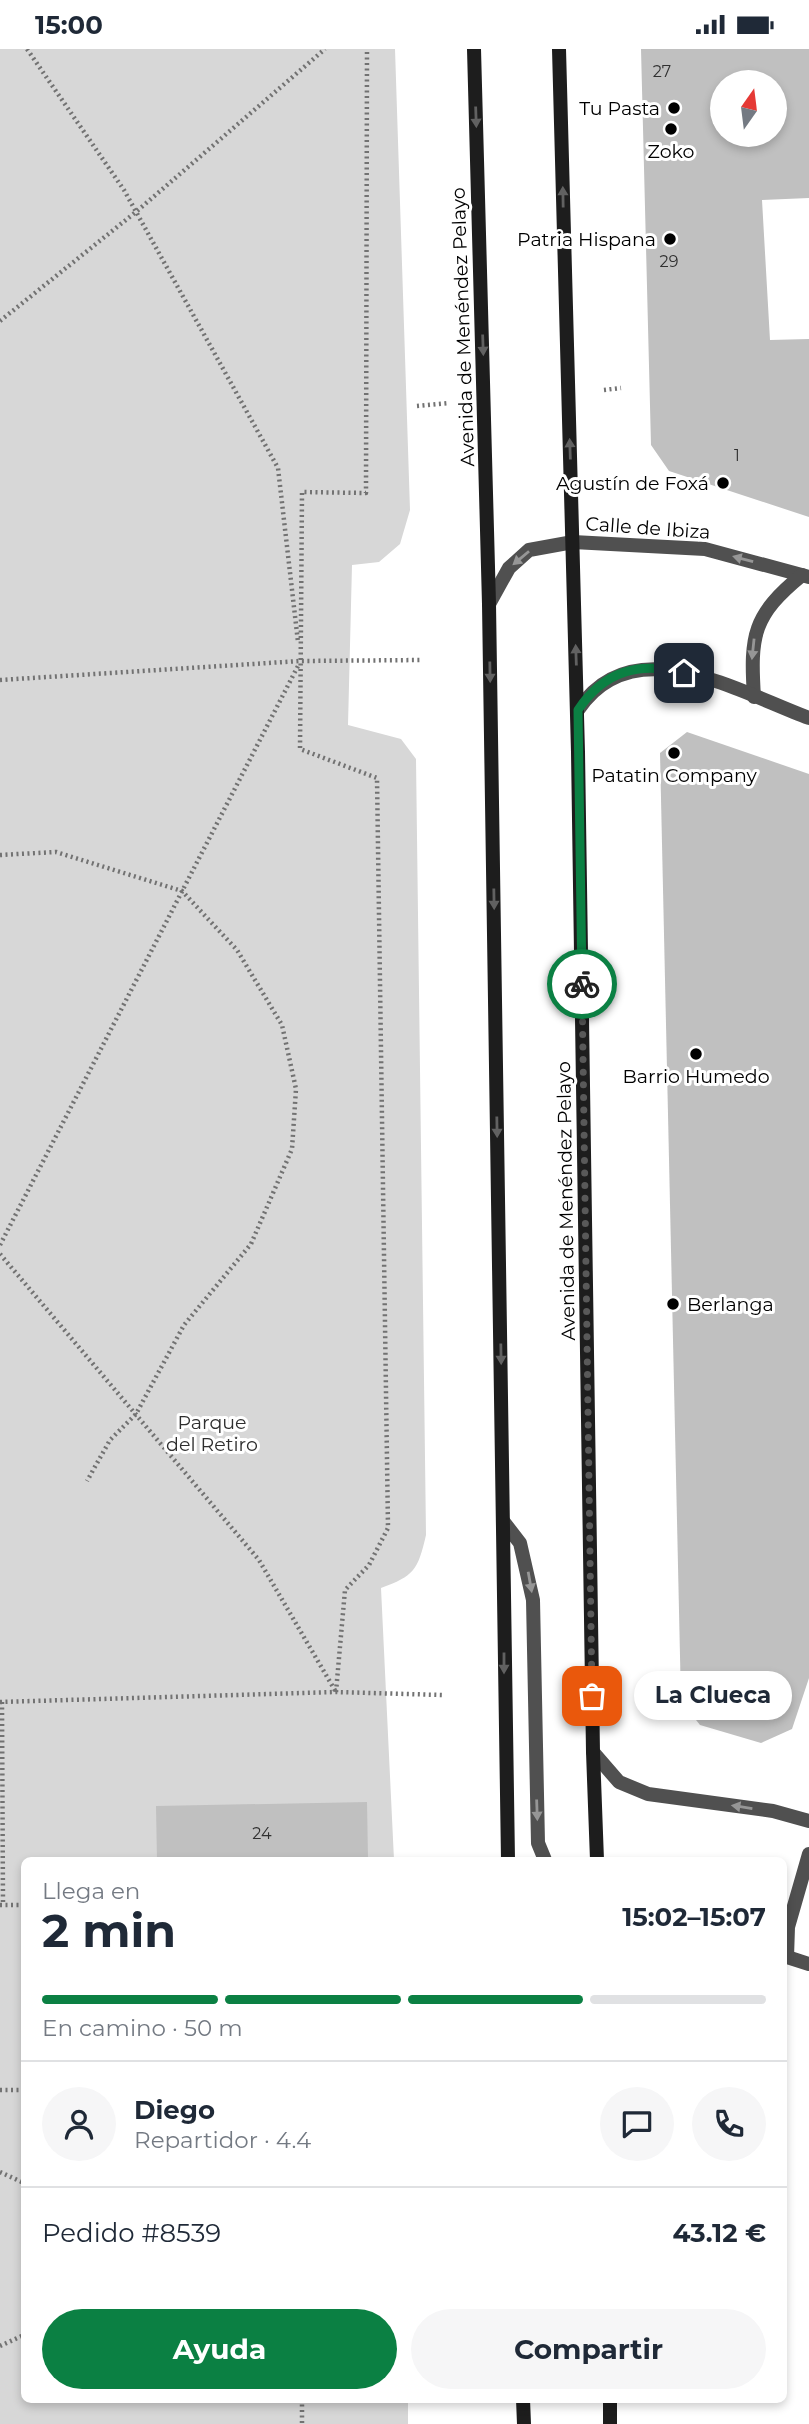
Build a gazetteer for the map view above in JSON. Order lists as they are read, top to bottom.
{
  "streets": {
    "main road": ["Avenida de Menéndez Pelayo"],
    "street": ["Calle de Ibiza"]
  },
  "crossings": [
    ["Avenida de Menéndez Pelayo", "Calle de Ibiza"]
  ],
  "parks": ["Parque del Retiro"],
  "places": [
    "Tu Pasta",
    "Zoko",
    "Patria Hispana",
    "Agustín de Foxá",
    "Patatin Company",
    "Barrio Humedo",
    "Berlanga",
    "La Clueca"
  ],
  "house_numbers": [
    "27",
    "29",
    "1",
    "24"
  ],
  "north": "top",
  "page": {
    "status": "15:00",
    "bubble": "La Clueca",
    "heading": ["2 min", "Llega en", "15:02–15:07"],
    "panel": [
      "Diego",
      "Repartidor · 4.4",
      "Pedido #8539",
      "43.12 €"
    ],
    "bar": "En camino · 50 m",
    "buttons": ["Ayuda", "Compartir"]
  }
}
